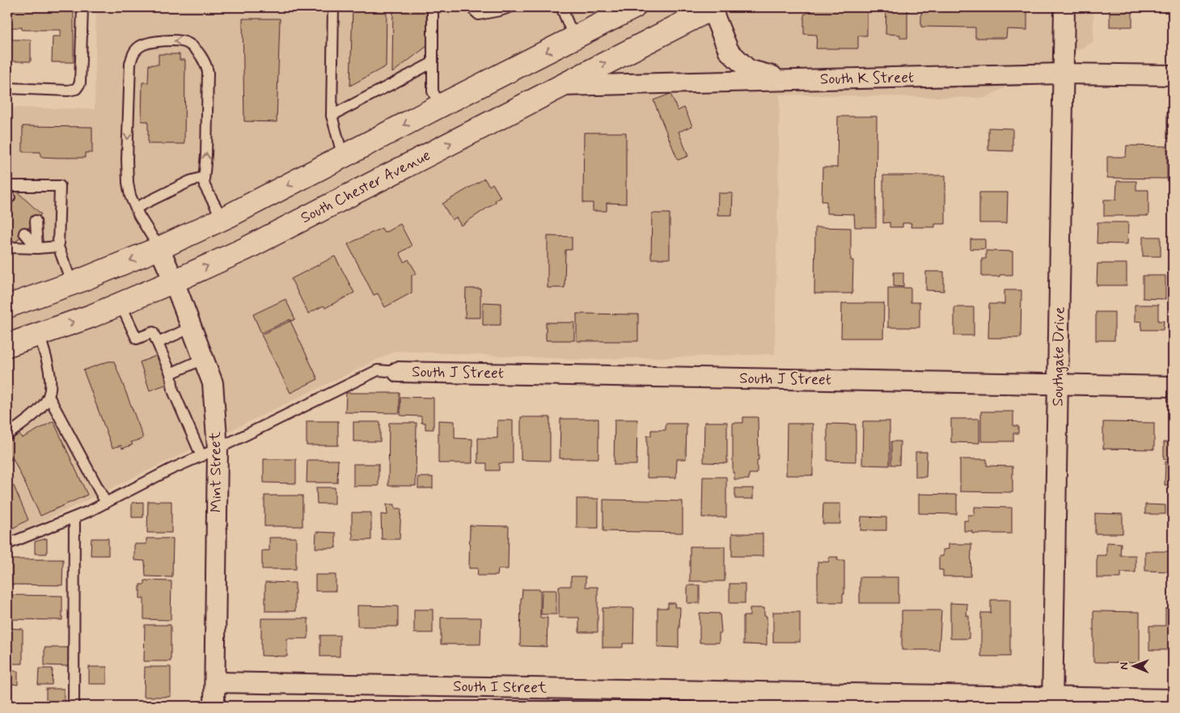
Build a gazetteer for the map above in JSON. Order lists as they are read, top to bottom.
{
  "streets": {
    "main road": ["South Chester Avenue"],
    "street": [
      "South K Street",
      "Southgate Drive",
      "South J Street",
      "Mint Street",
      "South I Street"
    ]
  },
  "crossings": [
    ["South K Street", "South Chester Avenue"],
    ["South K Street", "Southgate Drive"],
    ["South Chester Avenue", "Mint Street"],
    ["Southgate Drive", "South J Street"],
    ["Southgate Drive", "South I Street"],
    ["Mint Street", "South I Street"]
  ],
  "north": "left"
}
